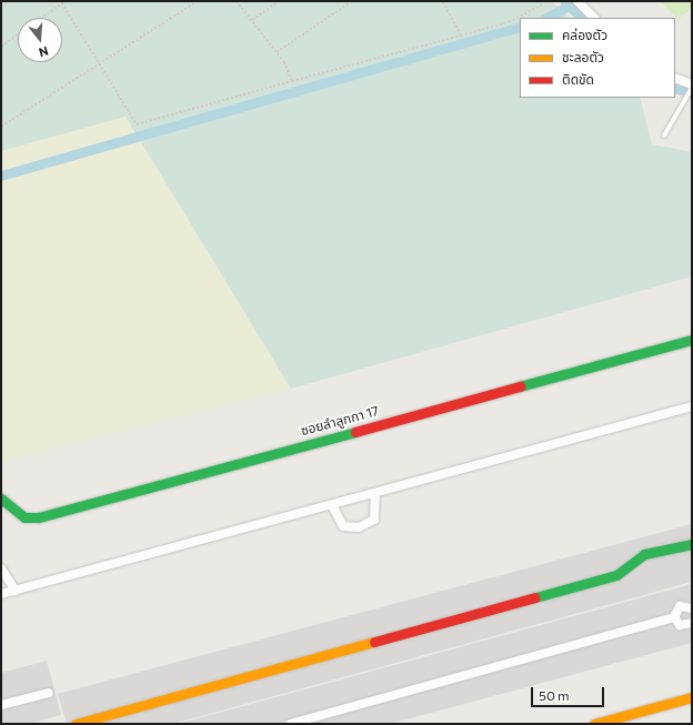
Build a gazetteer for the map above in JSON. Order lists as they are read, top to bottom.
{
  "streets": {
    "street": ["ซอยลำลูกกา 17"]
  },
  "legend": ["คล่องตัว", "ชะลอตัว", "ติดขัด"],
  "scale_bar": "50 m",
  "north": "bottom"
}
